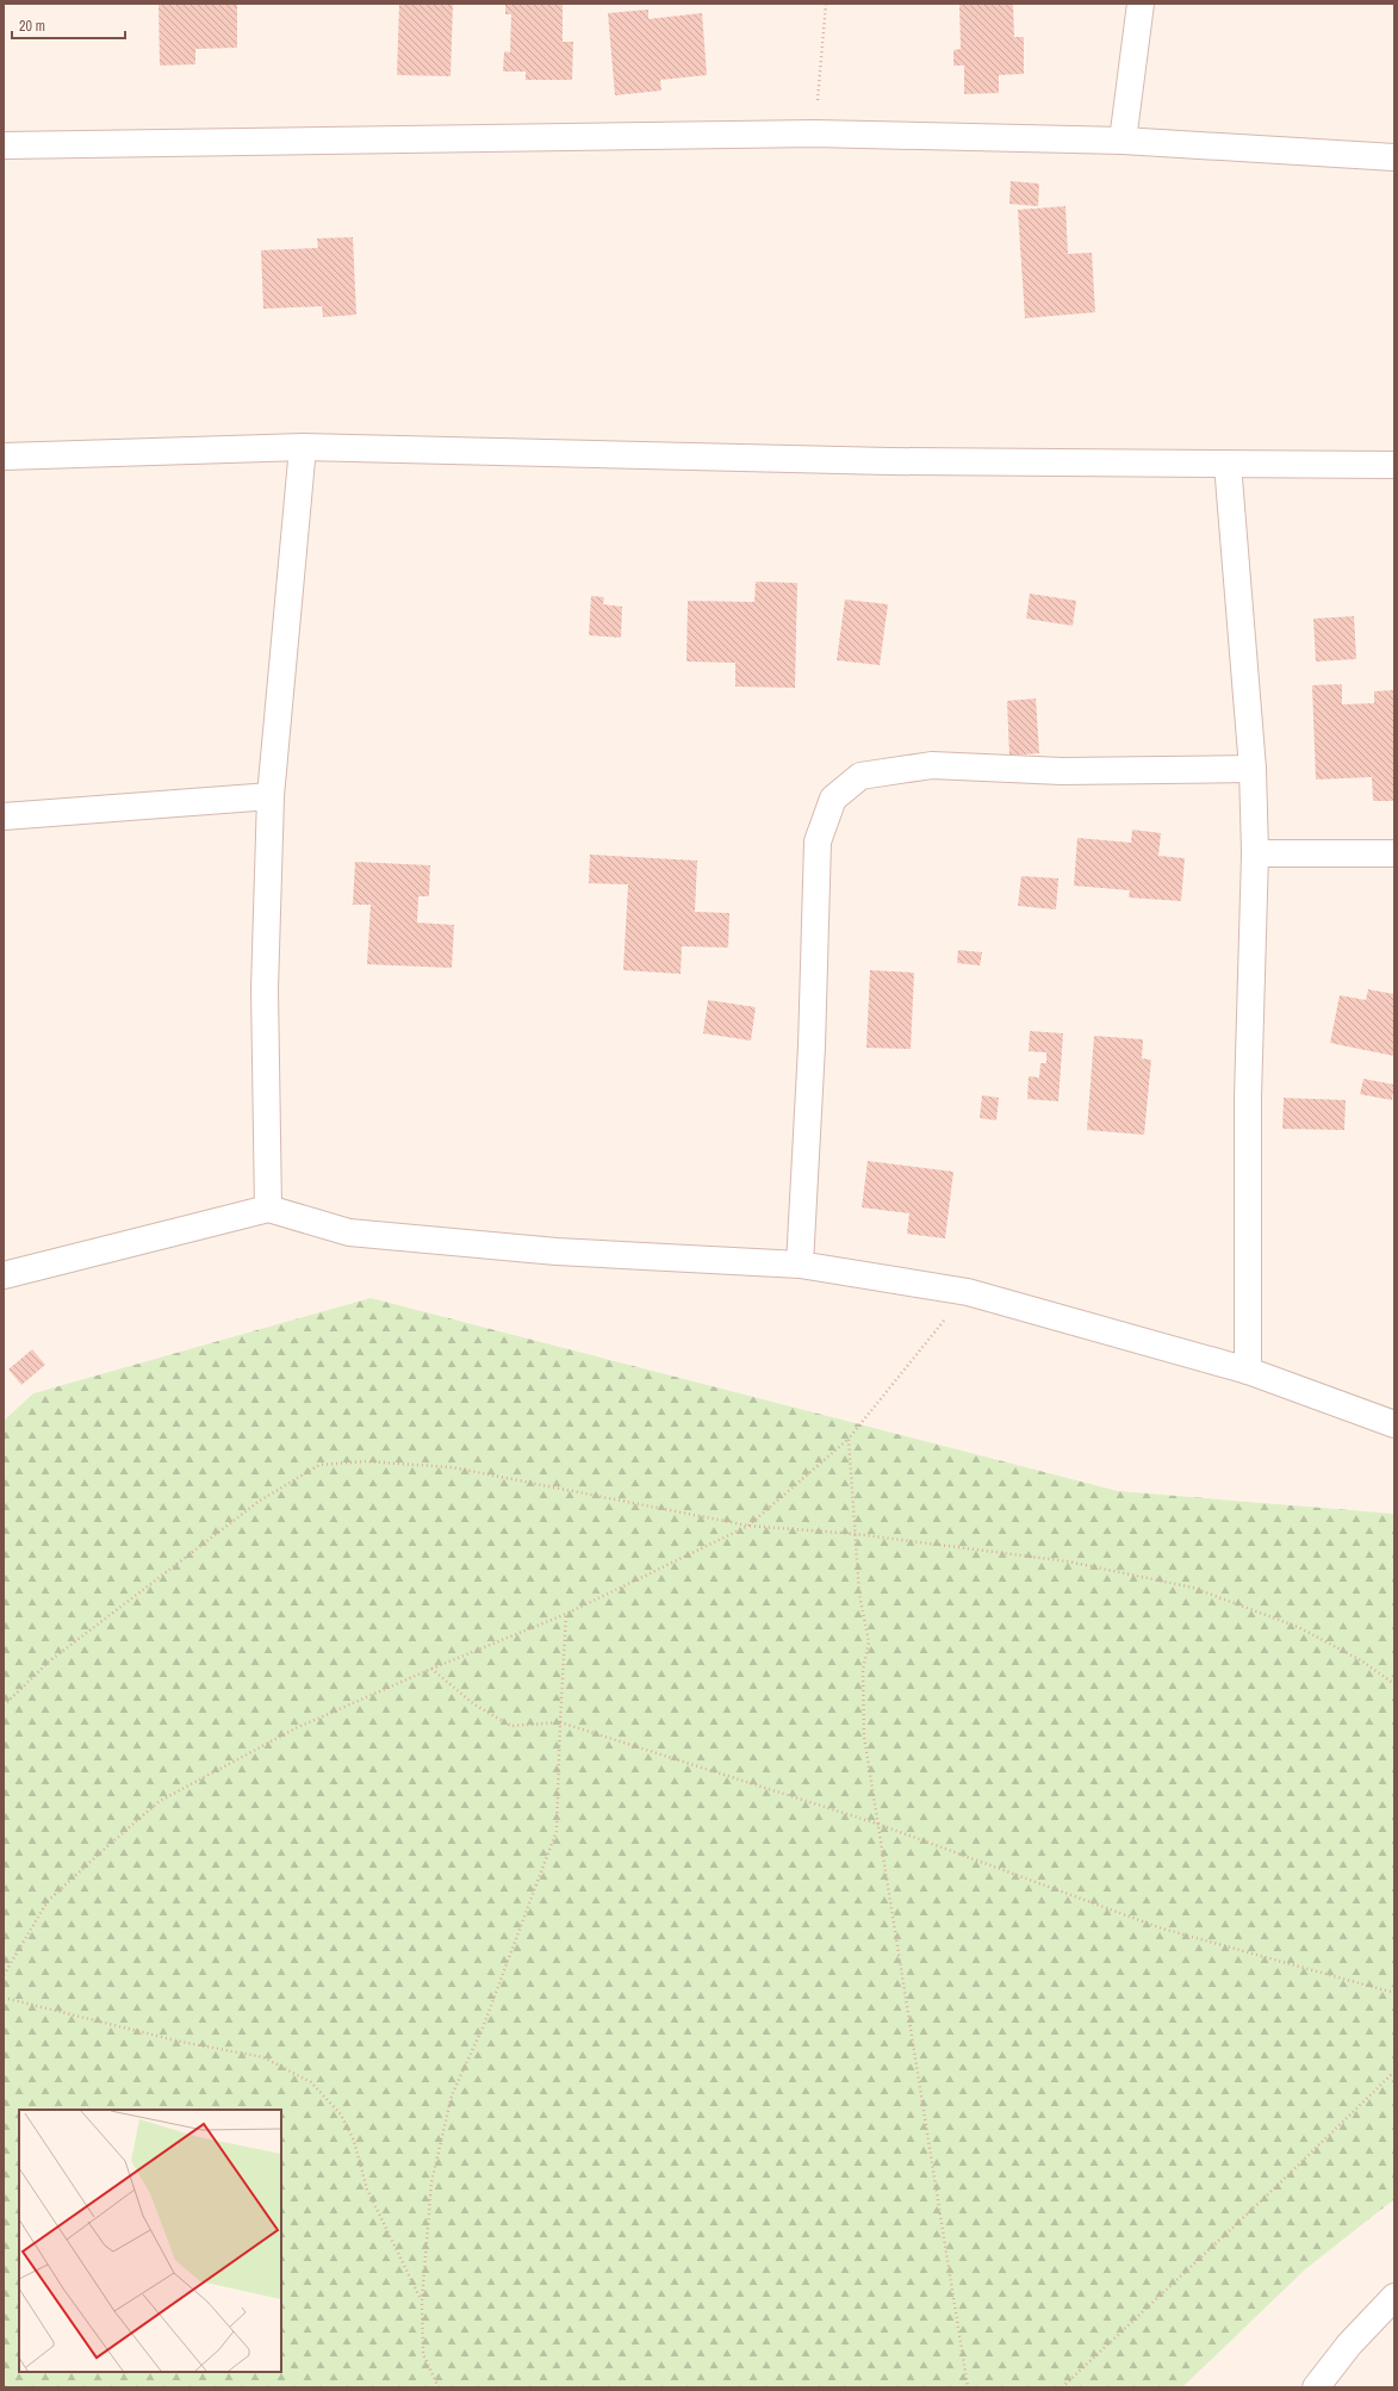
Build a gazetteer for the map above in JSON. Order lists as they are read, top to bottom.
{
  "scale_bar": "20 m"
}
